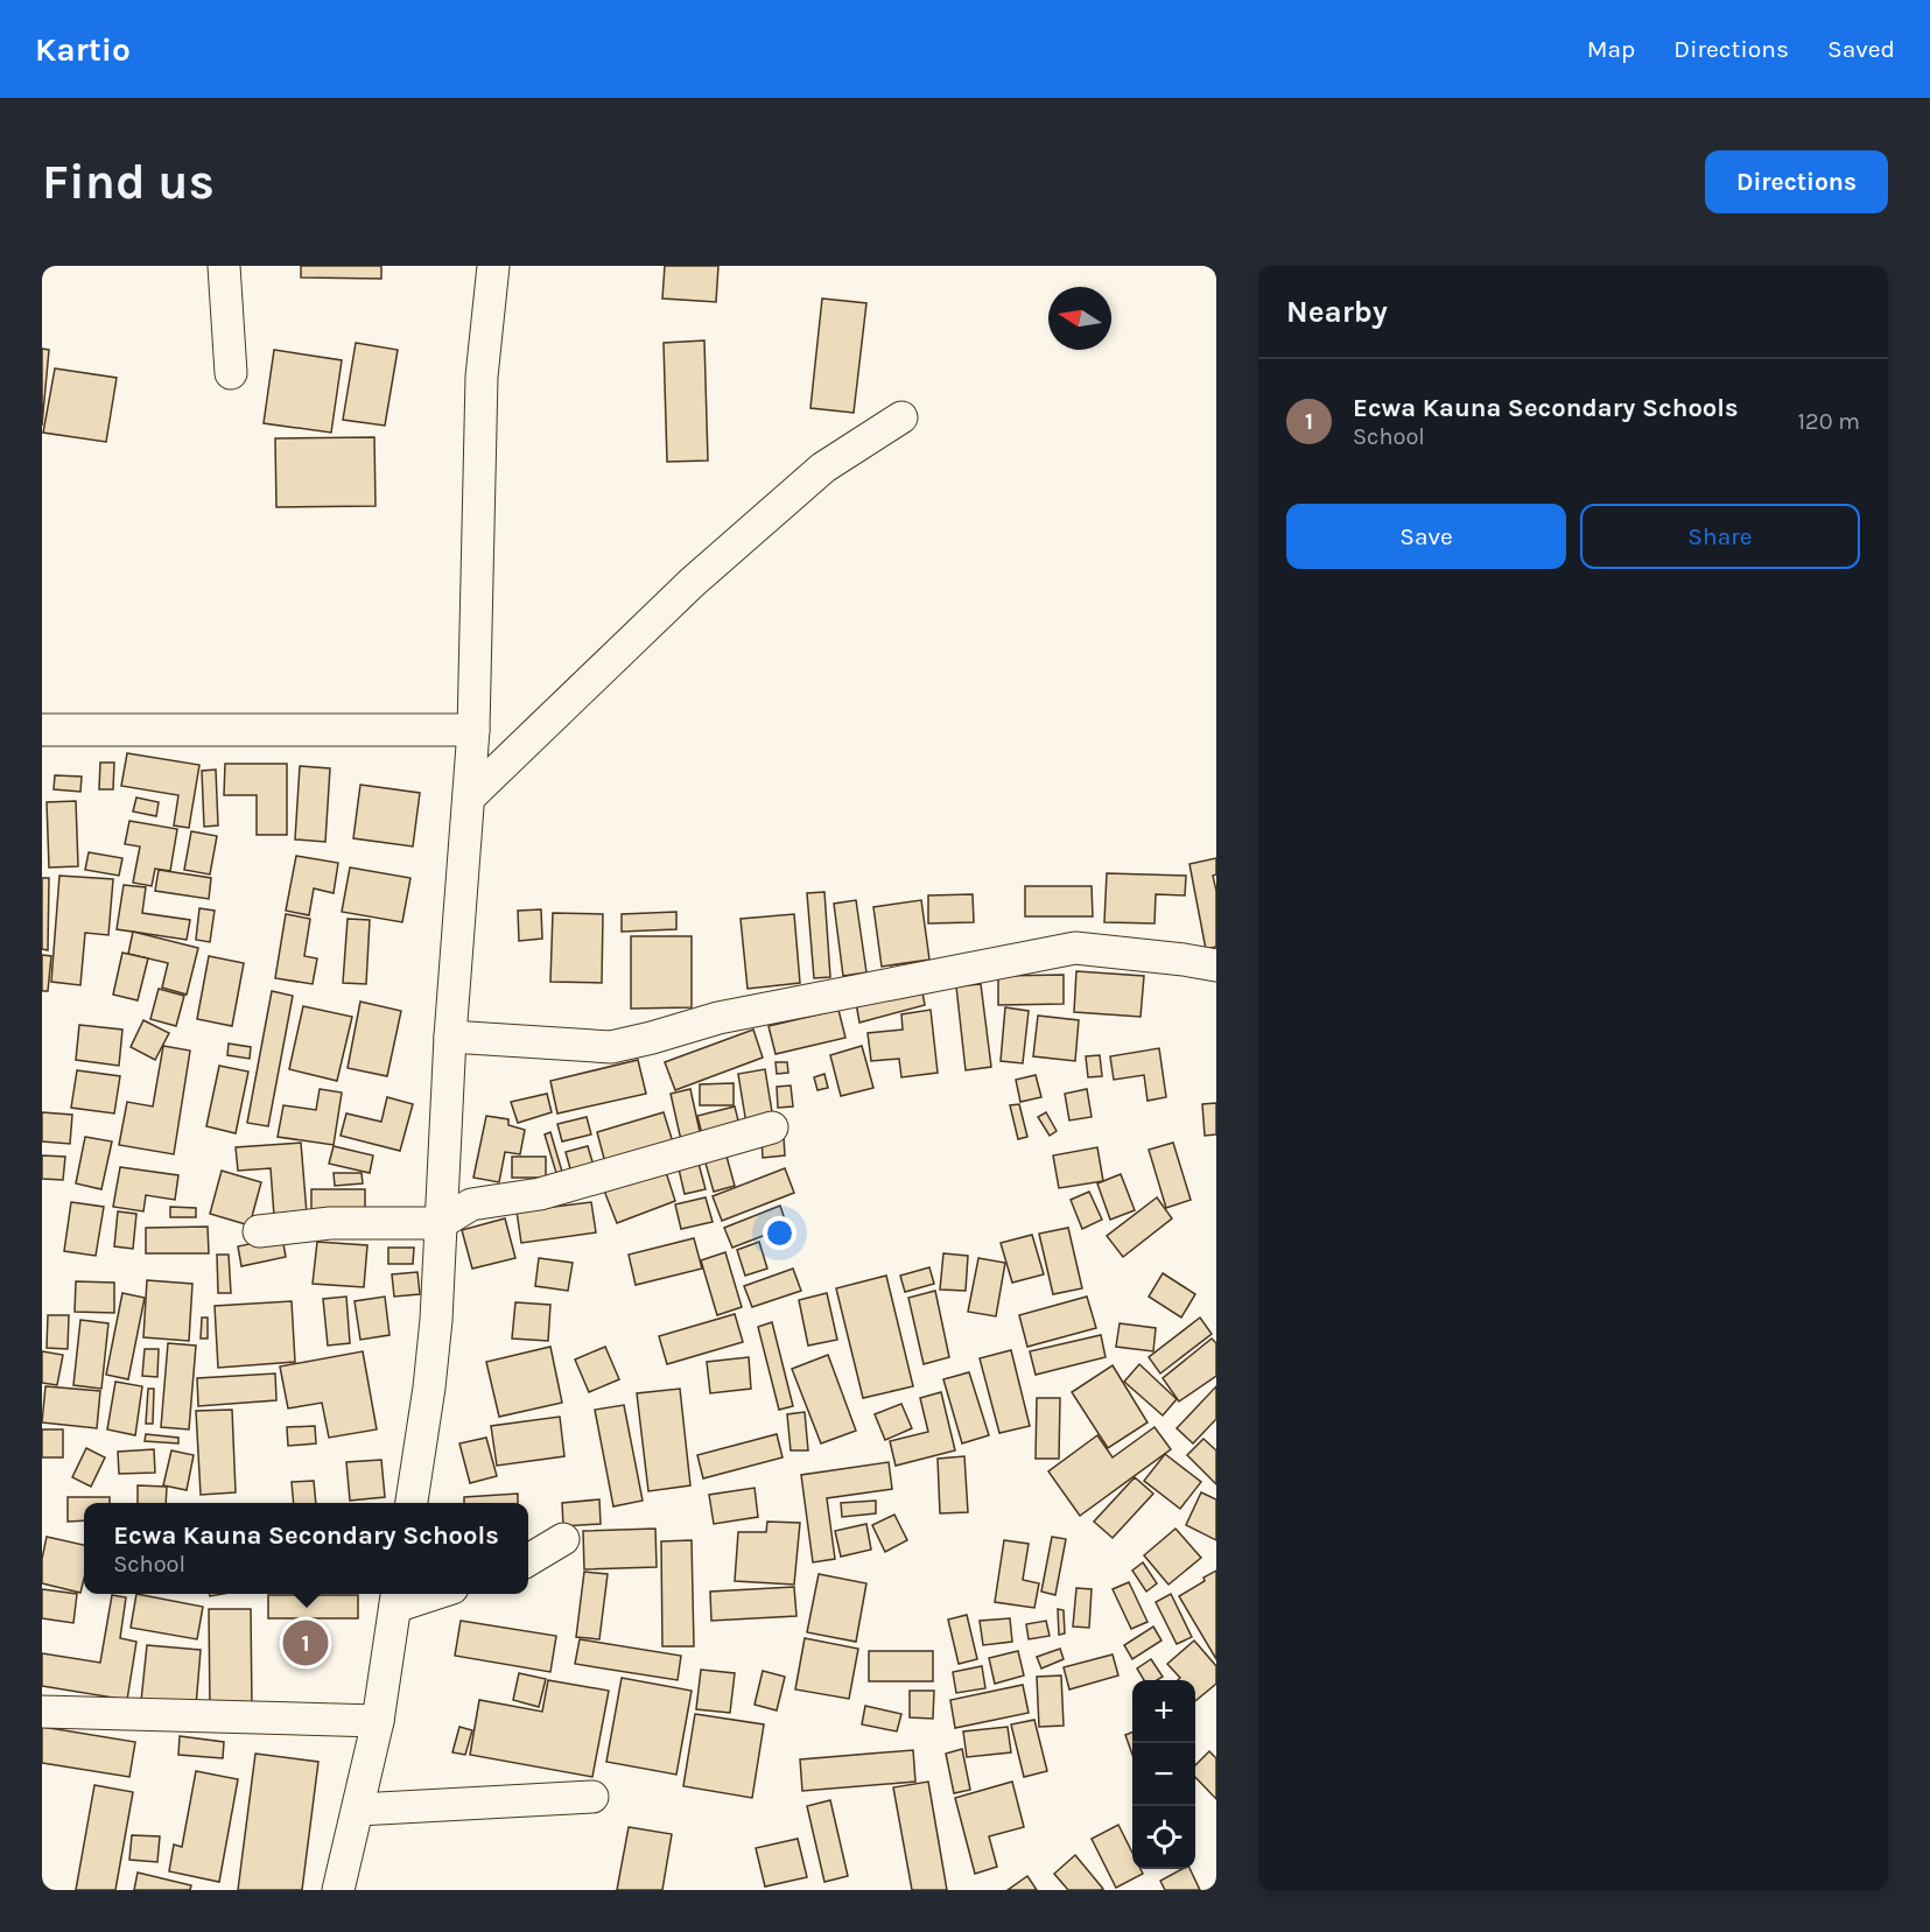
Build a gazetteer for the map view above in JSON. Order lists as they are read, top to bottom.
{
  "north": "left",
  "page": {
    "header": "Kartio",
    "nav": ["Map", "Directions", "Saved"],
    "buttons": [
      "Directions",
      ["Save", "Share"]
    ],
    "title": "Find us",
    "heading": "Nearby",
    "list": [
      {
        "mark": "1",
        "name": "Ecwa Kauna Secondary Schools",
        "note": "School",
        "value": "120 m"
      }
    ],
    "popup": ["Ecwa Kauna Secondary Schools", "School"],
    "pins": "1",
    "map_buttons": ["+", "−"]
  }
}
